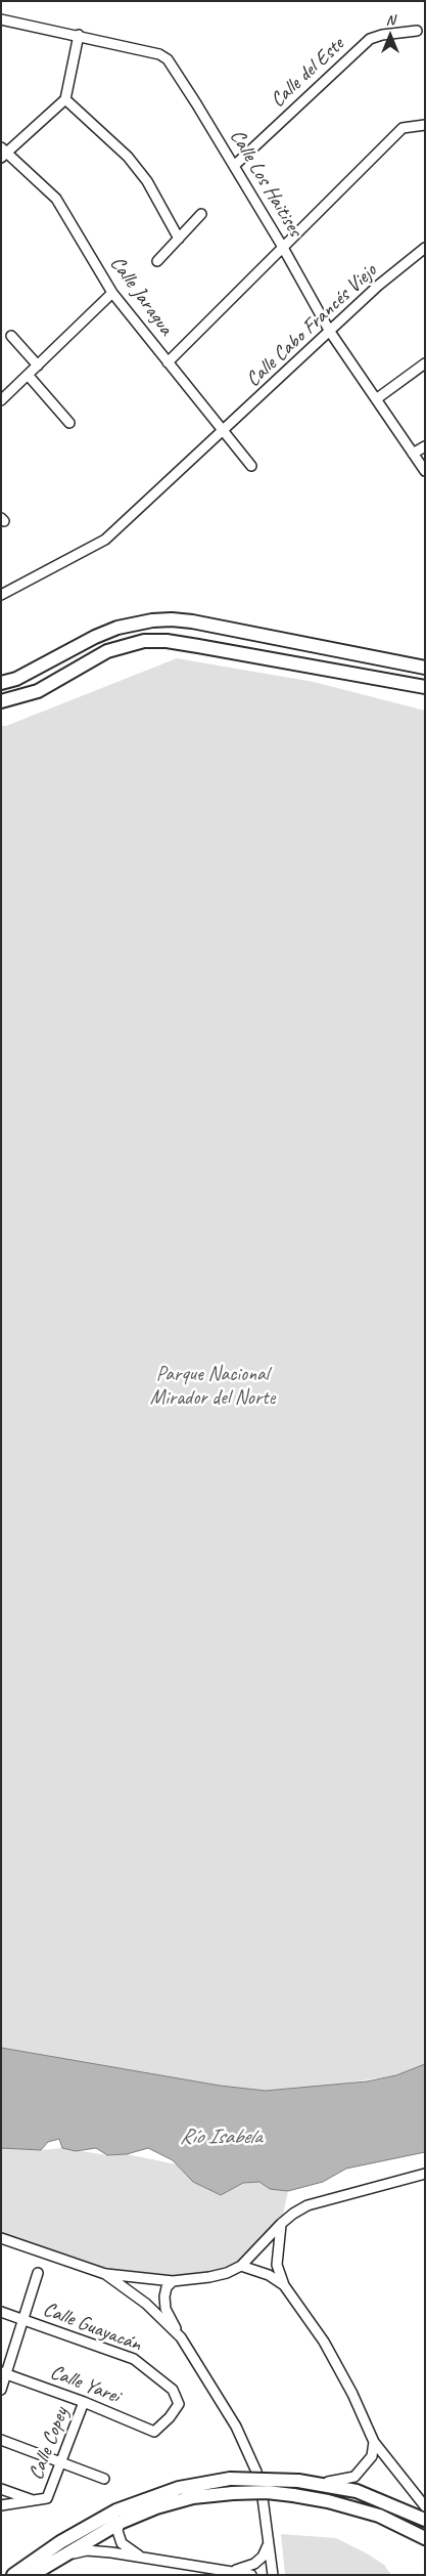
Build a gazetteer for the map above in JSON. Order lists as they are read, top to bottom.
{
  "streets": {
    "street": [
      "Calle del Este",
      "Calle Los Haitises",
      "Calle Jaragua",
      "Calle Cabo Francés Viejo",
      "Calle Guayacán",
      "Calle Yarei",
      "Calle Copey"
    ]
  },
  "crossings": [
    ["Calle del Este", "Calle Los Haitises"],
    ["Calle Los Haitises", "Calle Cabo Francés Viejo"],
    ["Calle Jaragua", "Calle Cabo Francés Viejo"],
    ["Calle Guayacán", "Calle Yarei"],
    ["Calle Yarei", "Calle Copey"]
  ],
  "water": ["Río Isabela"],
  "parks": ["Parque Nacional Mirador del Norte"],
  "north": "top"
}
